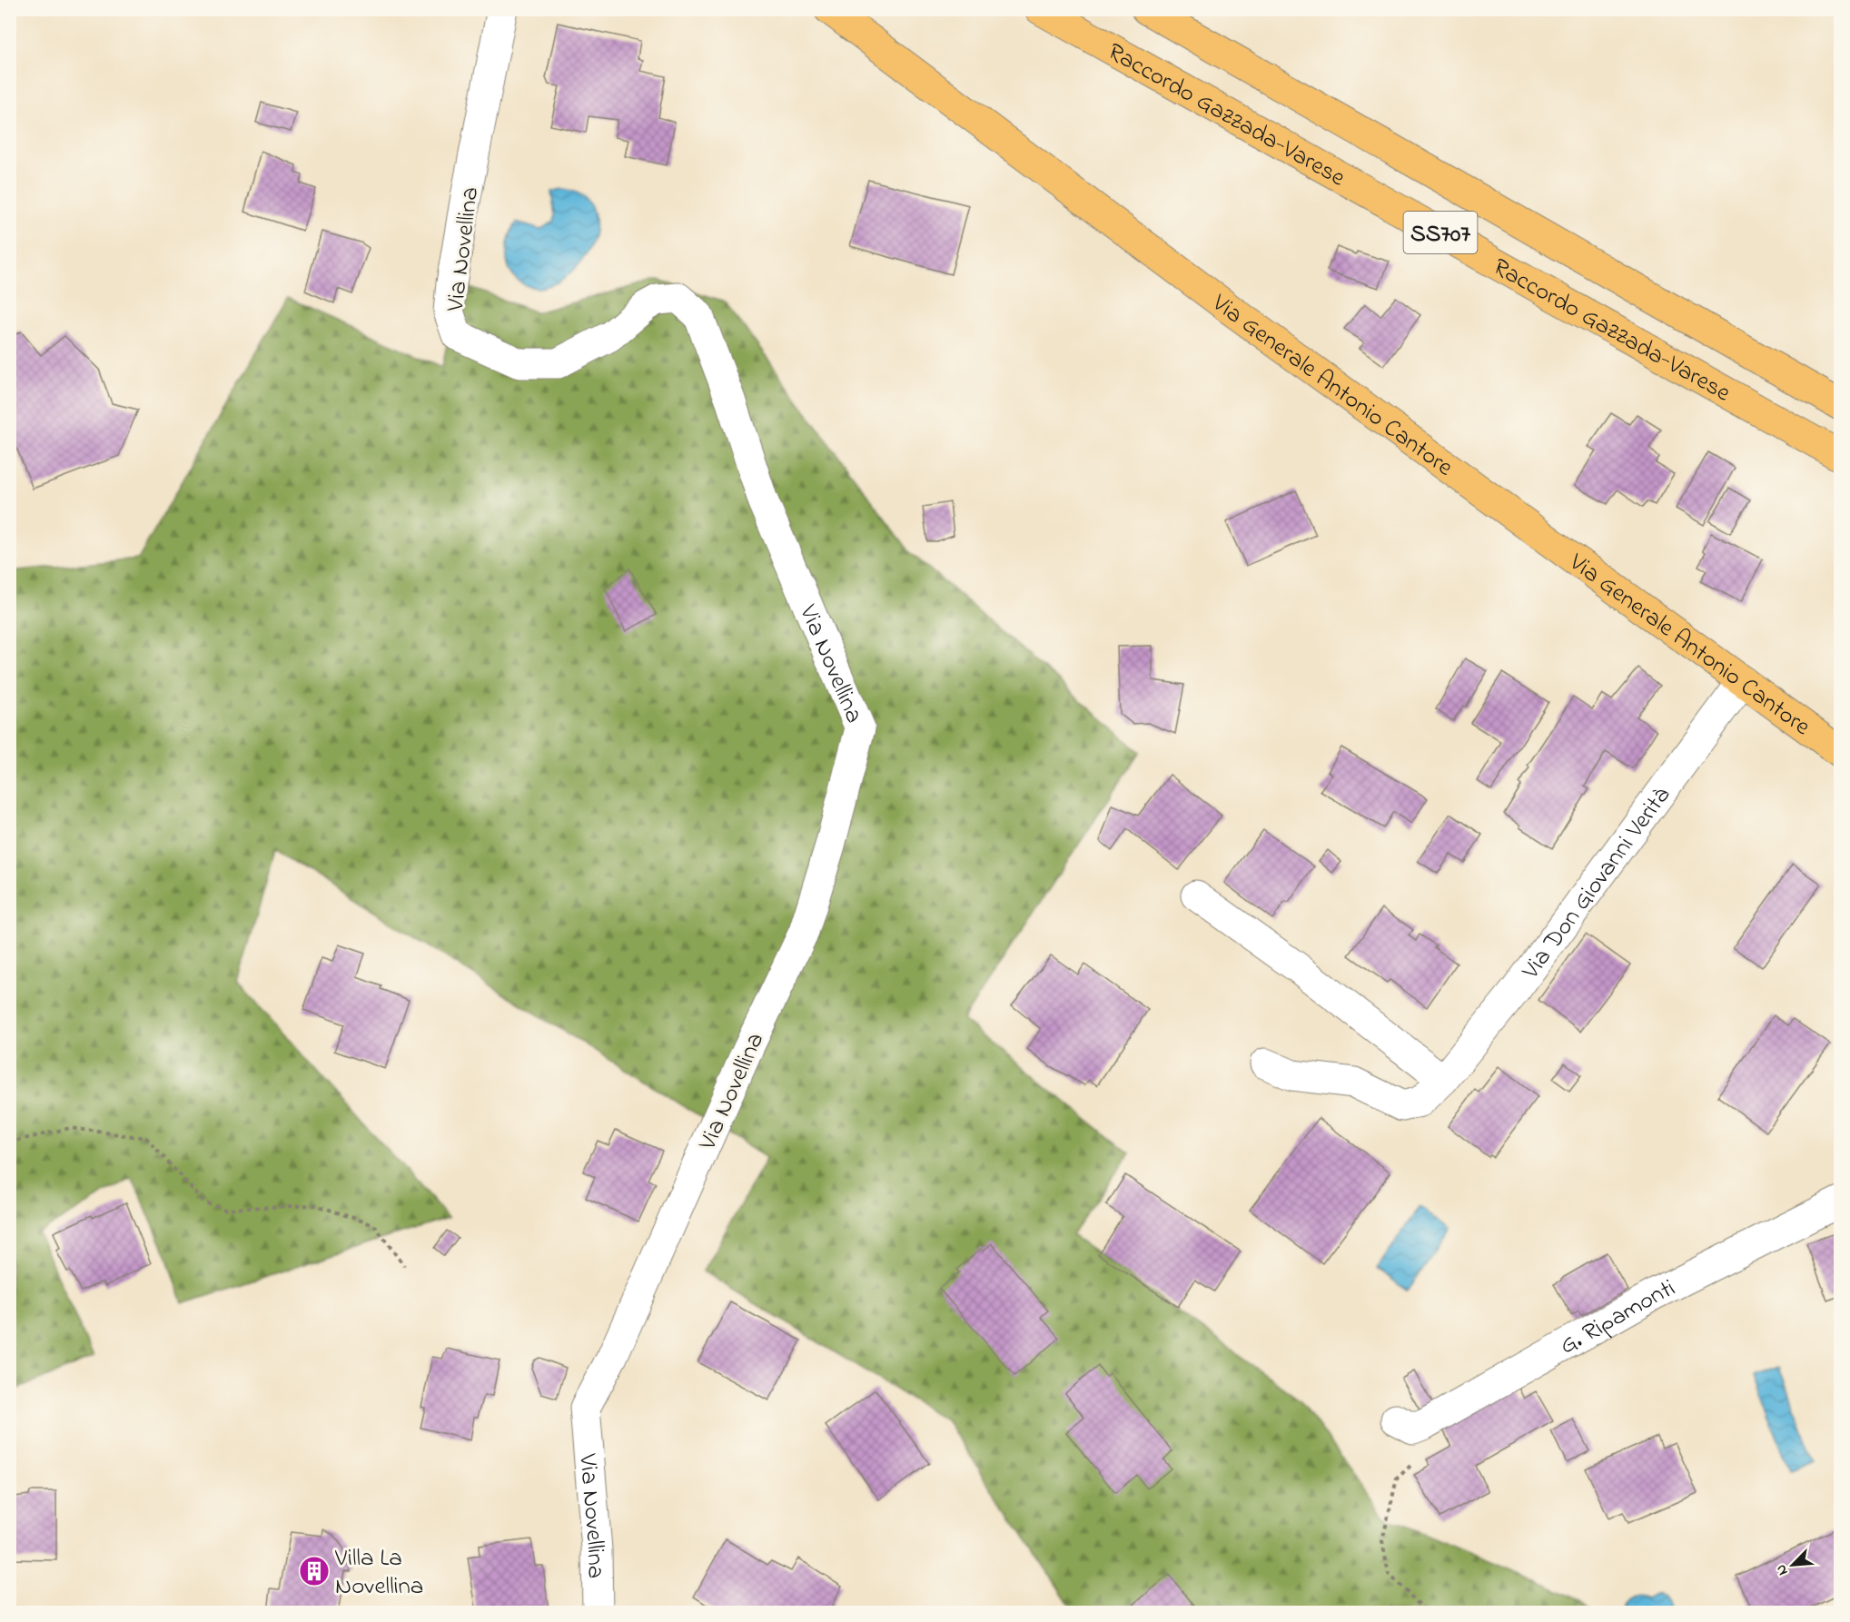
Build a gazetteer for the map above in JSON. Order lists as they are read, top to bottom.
{
  "streets": {
    "main road": ["Raccordo Gazzada-Varese", "SS707", "Via Generale Antonio Cantore"],
    "street": ["Via Novellina", "Via Don Giovanni Verità", "G. Ripamonti"]
  },
  "crossings": [
    ["Via Generale Antonio Cantore", "Via Don Giovanni Verità"]
  ],
  "places": {
    "building": ["Villa La Novellina"]
  },
  "north": "bottom left"
}
